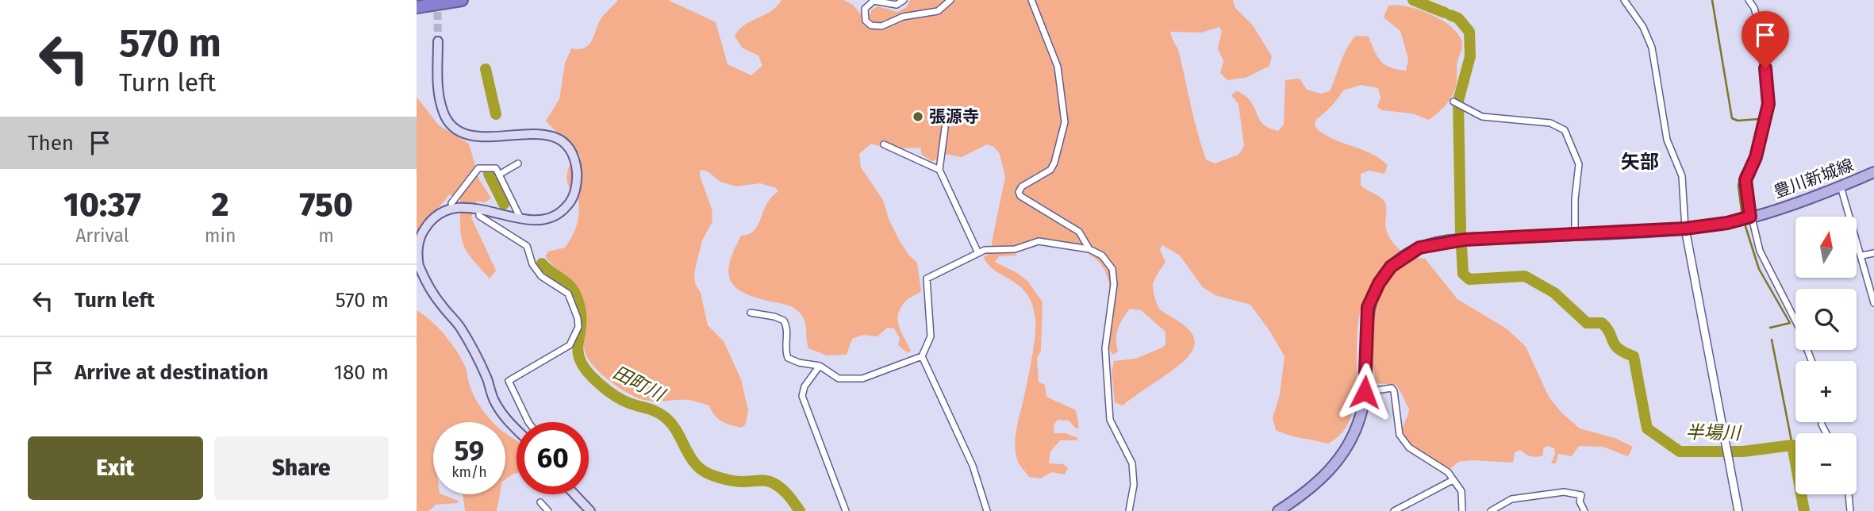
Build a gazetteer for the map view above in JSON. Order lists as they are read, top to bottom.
{
  "streets": {
    "main road": ["豊川新城線"]
  },
  "districts": ["矢部"],
  "water": ["田町川", "半場川"],
  "places": ["張源寺"],
  "north": "top",
  "page": {
    "turn": ["570 m", "Turn left"],
    "then": "Then",
    "eta": [
      "10:37",
      "Arrival",
      "2",
      "min",
      "750",
      "m"
    ],
    "map_buttons": ["+", "−"],
    "list": [
      {
        "name": "Turn left",
        "value": "570 m"
      },
      {
        "name": "Arrive at destination",
        "value": "180 m"
      }
    ],
    "speed": "59 km/h",
    "limit": "60",
    "buttons": ["Exit", "Share"]
  }
}
